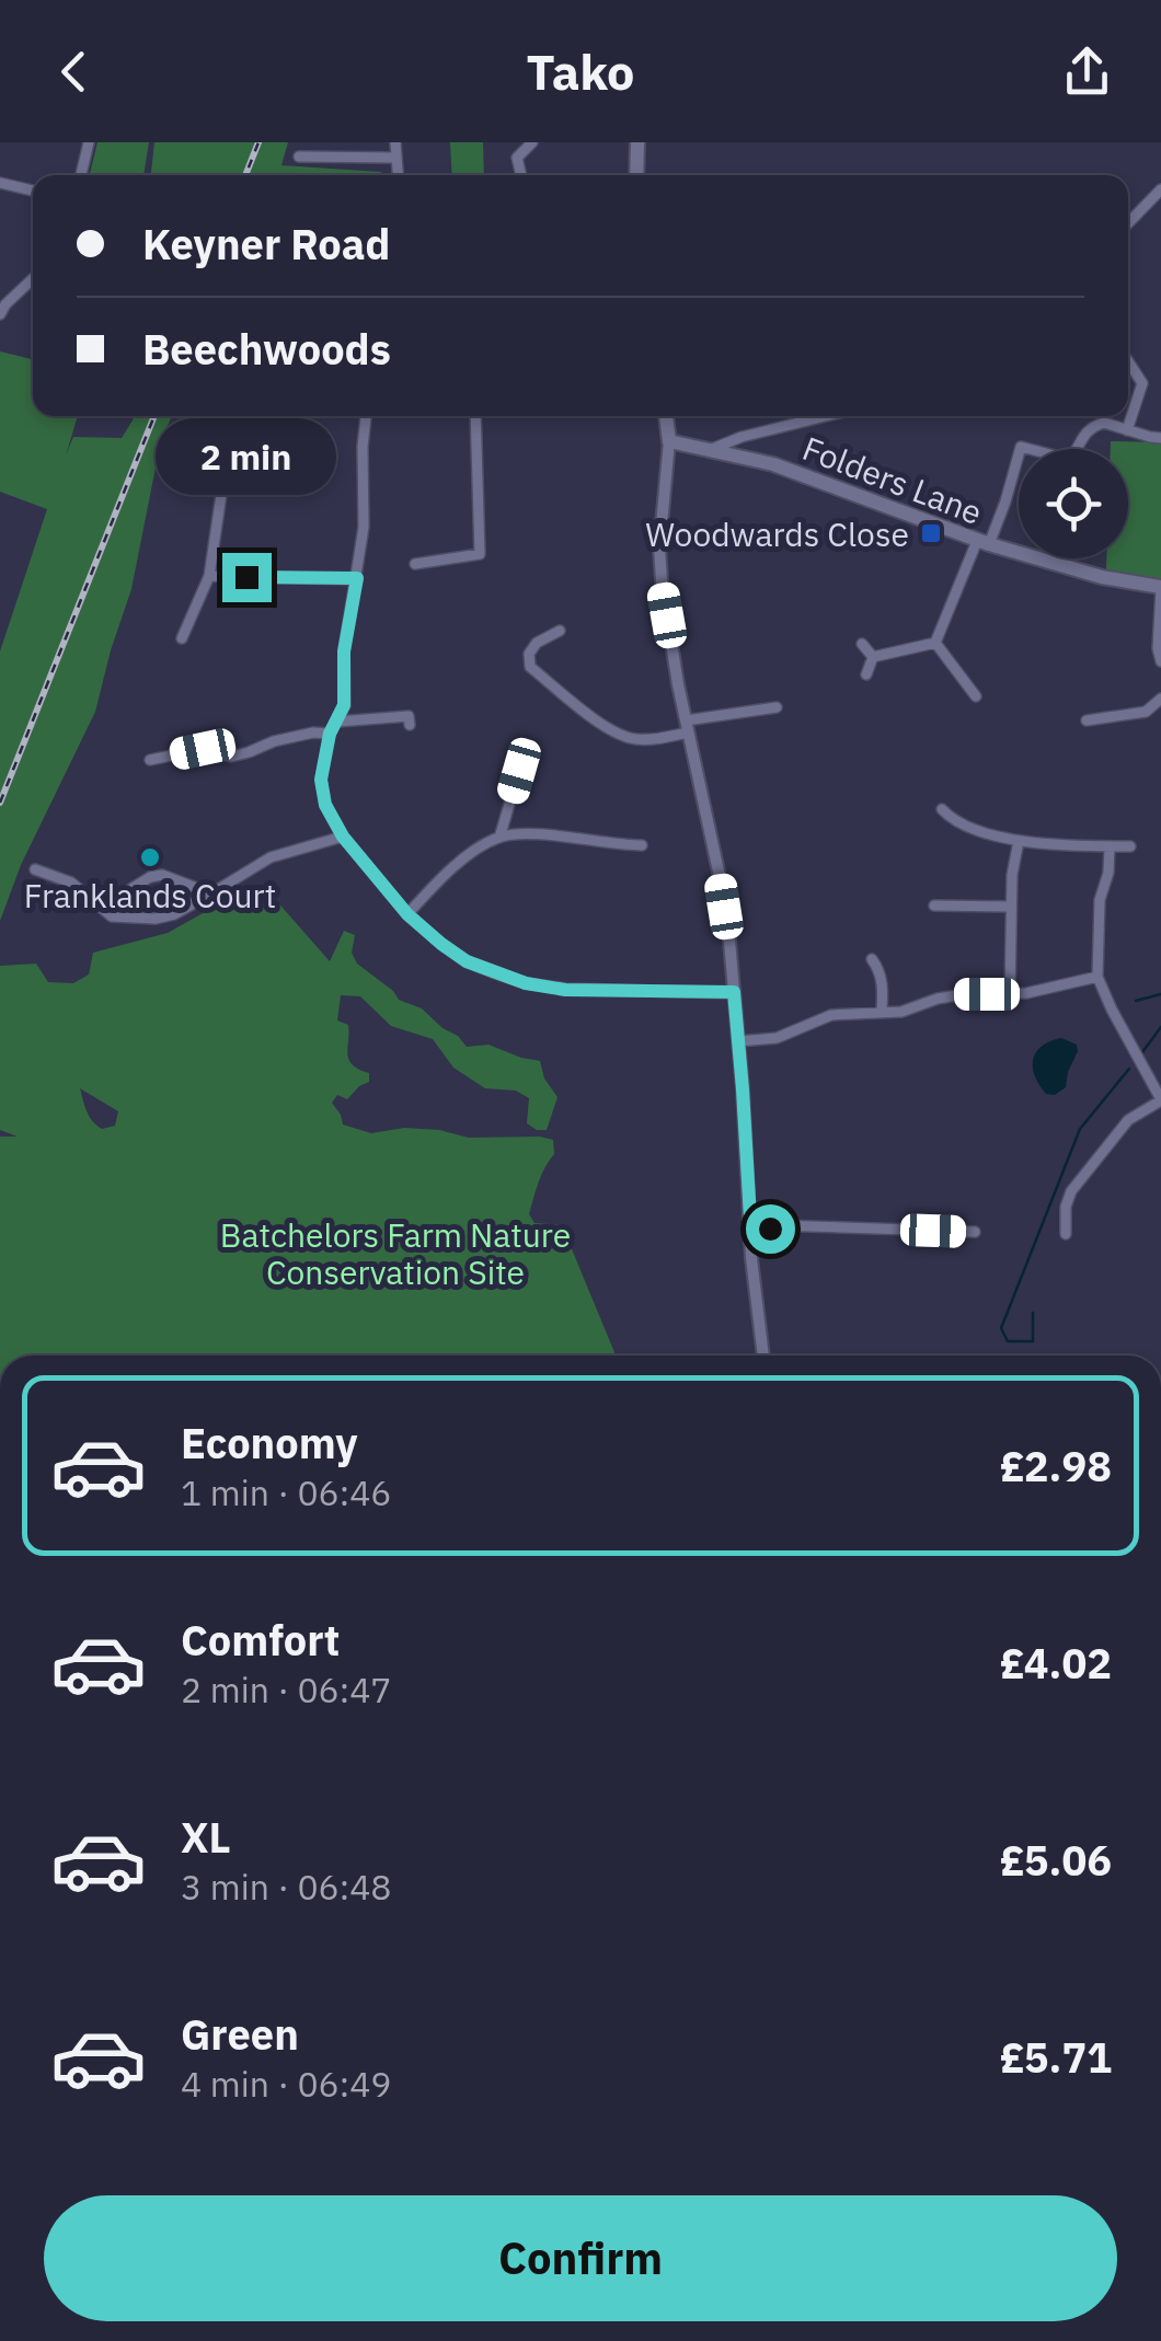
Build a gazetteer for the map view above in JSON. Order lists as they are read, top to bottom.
{
  "streets": {
    "main road": ["Folders Lane"]
  },
  "parks": ["Batchelors Farm Nature Conservation Site"],
  "places": {
    "transit": ["Woodwards Close"],
    "other": ["Franklands Court"]
  },
  "page": {
    "header": "Tako",
    "banner": ["Keyner Road", "Beechwoods"],
    "bubble": "2 min",
    "list": [
      {
        "name": "Economy",
        "note": "1 min · 06:46",
        "value": "£2.98"
      },
      {
        "name": "Comfort",
        "note": "2 min · 06:47",
        "value": "£4.02"
      },
      {
        "name": "XL",
        "note": "3 min · 06:48",
        "value": "£5.06"
      },
      {
        "name": "Green",
        "note": "4 min · 06:49",
        "value": "£5.71"
      }
    ],
    "buttons": "Confirm"
  }
}
